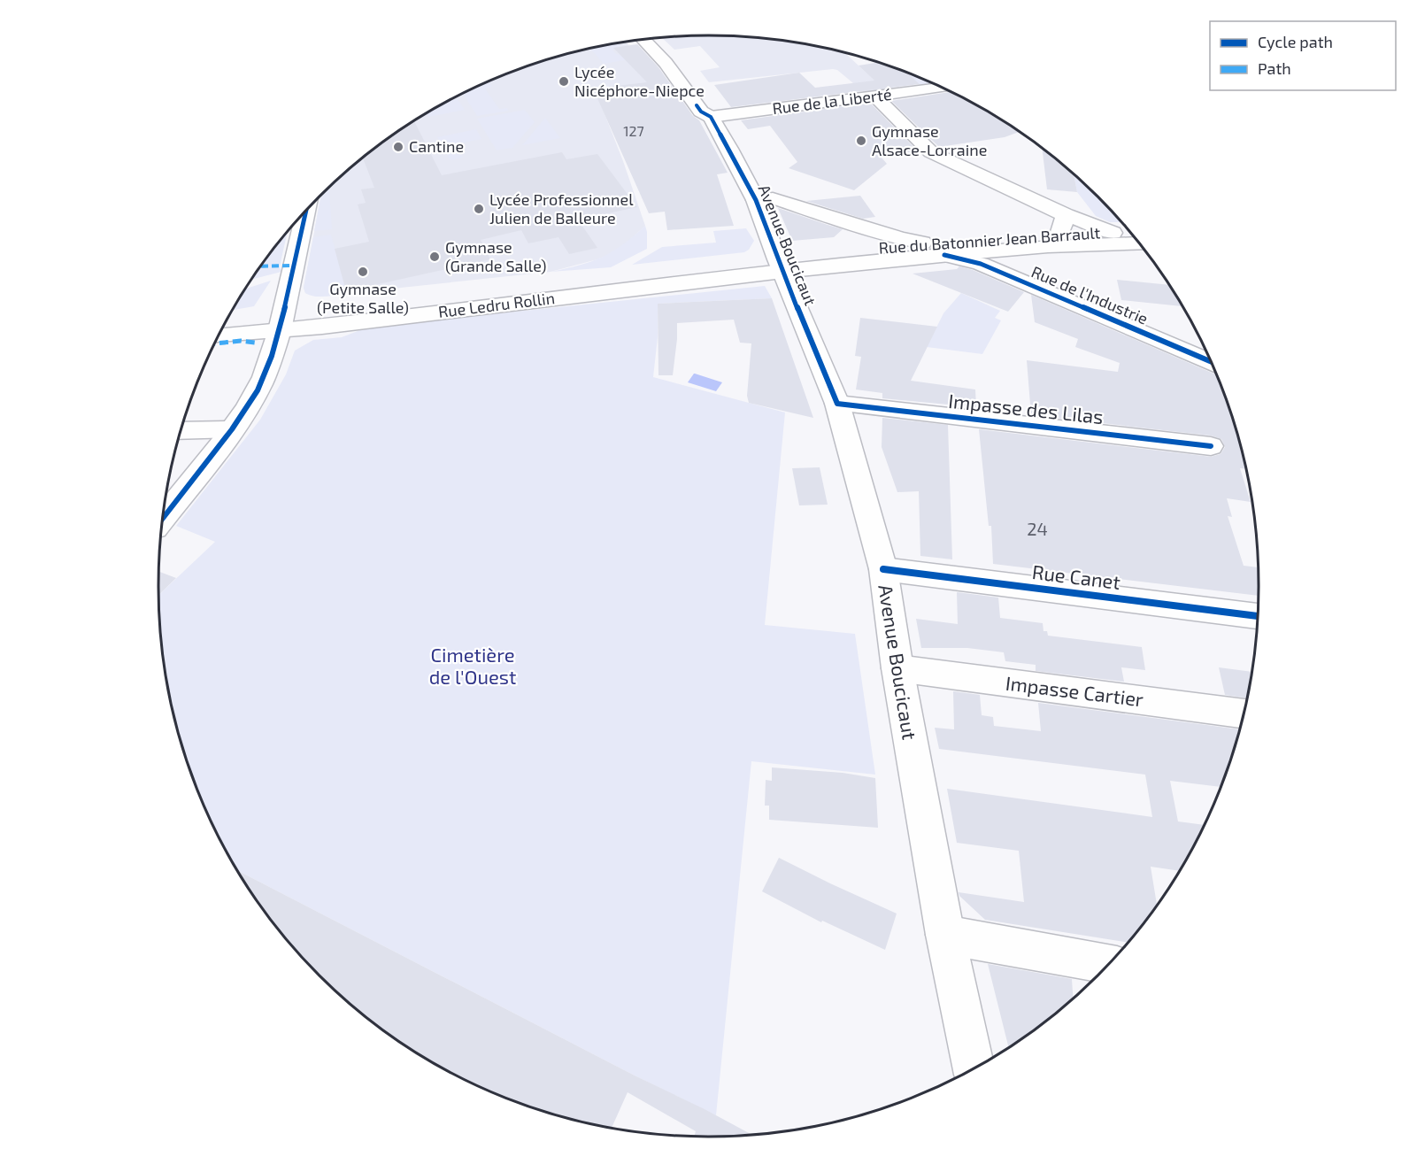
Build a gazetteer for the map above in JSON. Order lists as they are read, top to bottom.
{
  "streets": {
    "main road": [
      "Rue de la Liberté",
      "Rue du Batonnier Jean Barrault",
      "Avenue Boucicaut",
      "Rue de l'Industrie",
      "Rue Ledru Rollin",
      "Impasse des Lilas",
      "Rue Canet",
      "Impasse Cartier"
    ]
  },
  "crossings": [
    ["Rue de la Liberté", "Avenue Boucicaut"],
    ["Rue du Batonnier Jean Barrault", "Avenue Boucicaut"],
    ["Rue du Batonnier Jean Barrault", "Rue de l'Industrie"],
    ["Rue du Batonnier Jean Barrault", "Rue Ledru Rollin"],
    ["Avenue Boucicaut", "Rue Ledru Rollin"],
    ["Avenue Boucicaut", "Impasse des Lilas"],
    ["Avenue Boucicaut", "Rue Canet"],
    ["Avenue Boucicaut", "Impasse Cartier"]
  ],
  "parks": ["Cimetière de l'Ouest"],
  "places": [
    "Lycée Nicéphore-Niepce",
    "Gymnase Alsace-Lorraine",
    "Cantine",
    "Lycée Professionnel Julien de Balleure",
    "Gymnase (Grande Salle)",
    "Gymnase (Petite Salle)"
  ],
  "house_numbers": ["127", "24"],
  "legend": ["Cycle path", "Path"]
}
